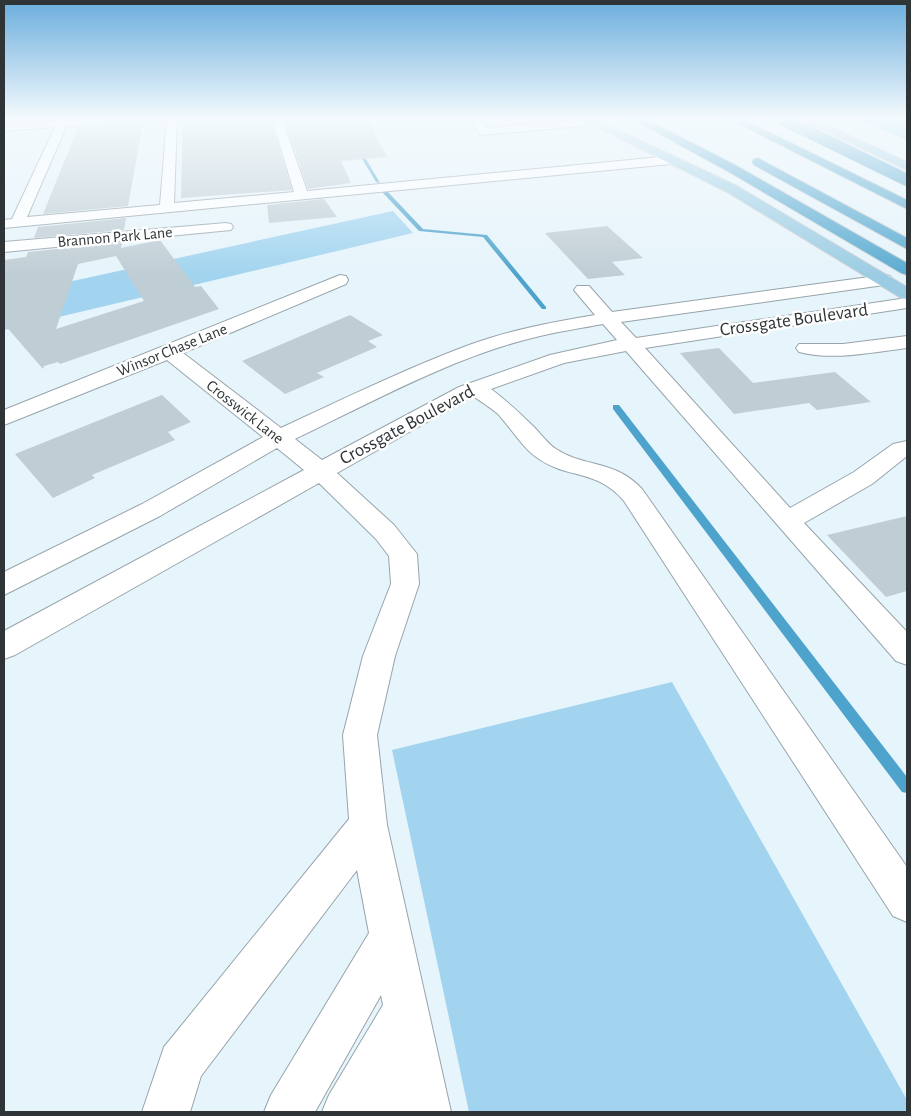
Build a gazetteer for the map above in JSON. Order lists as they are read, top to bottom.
{
  "streets": {
    "street": [
      "Brannon Park Lane",
      "Crossgate Boulevard",
      "Winsor Chase Lane",
      "Crosswick Lane"
    ]
  },
  "crossings": [
    ["Crossgate Boulevard", "Crosswick Lane"],
    ["Winsor Chase Lane", "Crosswick Lane"]
  ]
}
